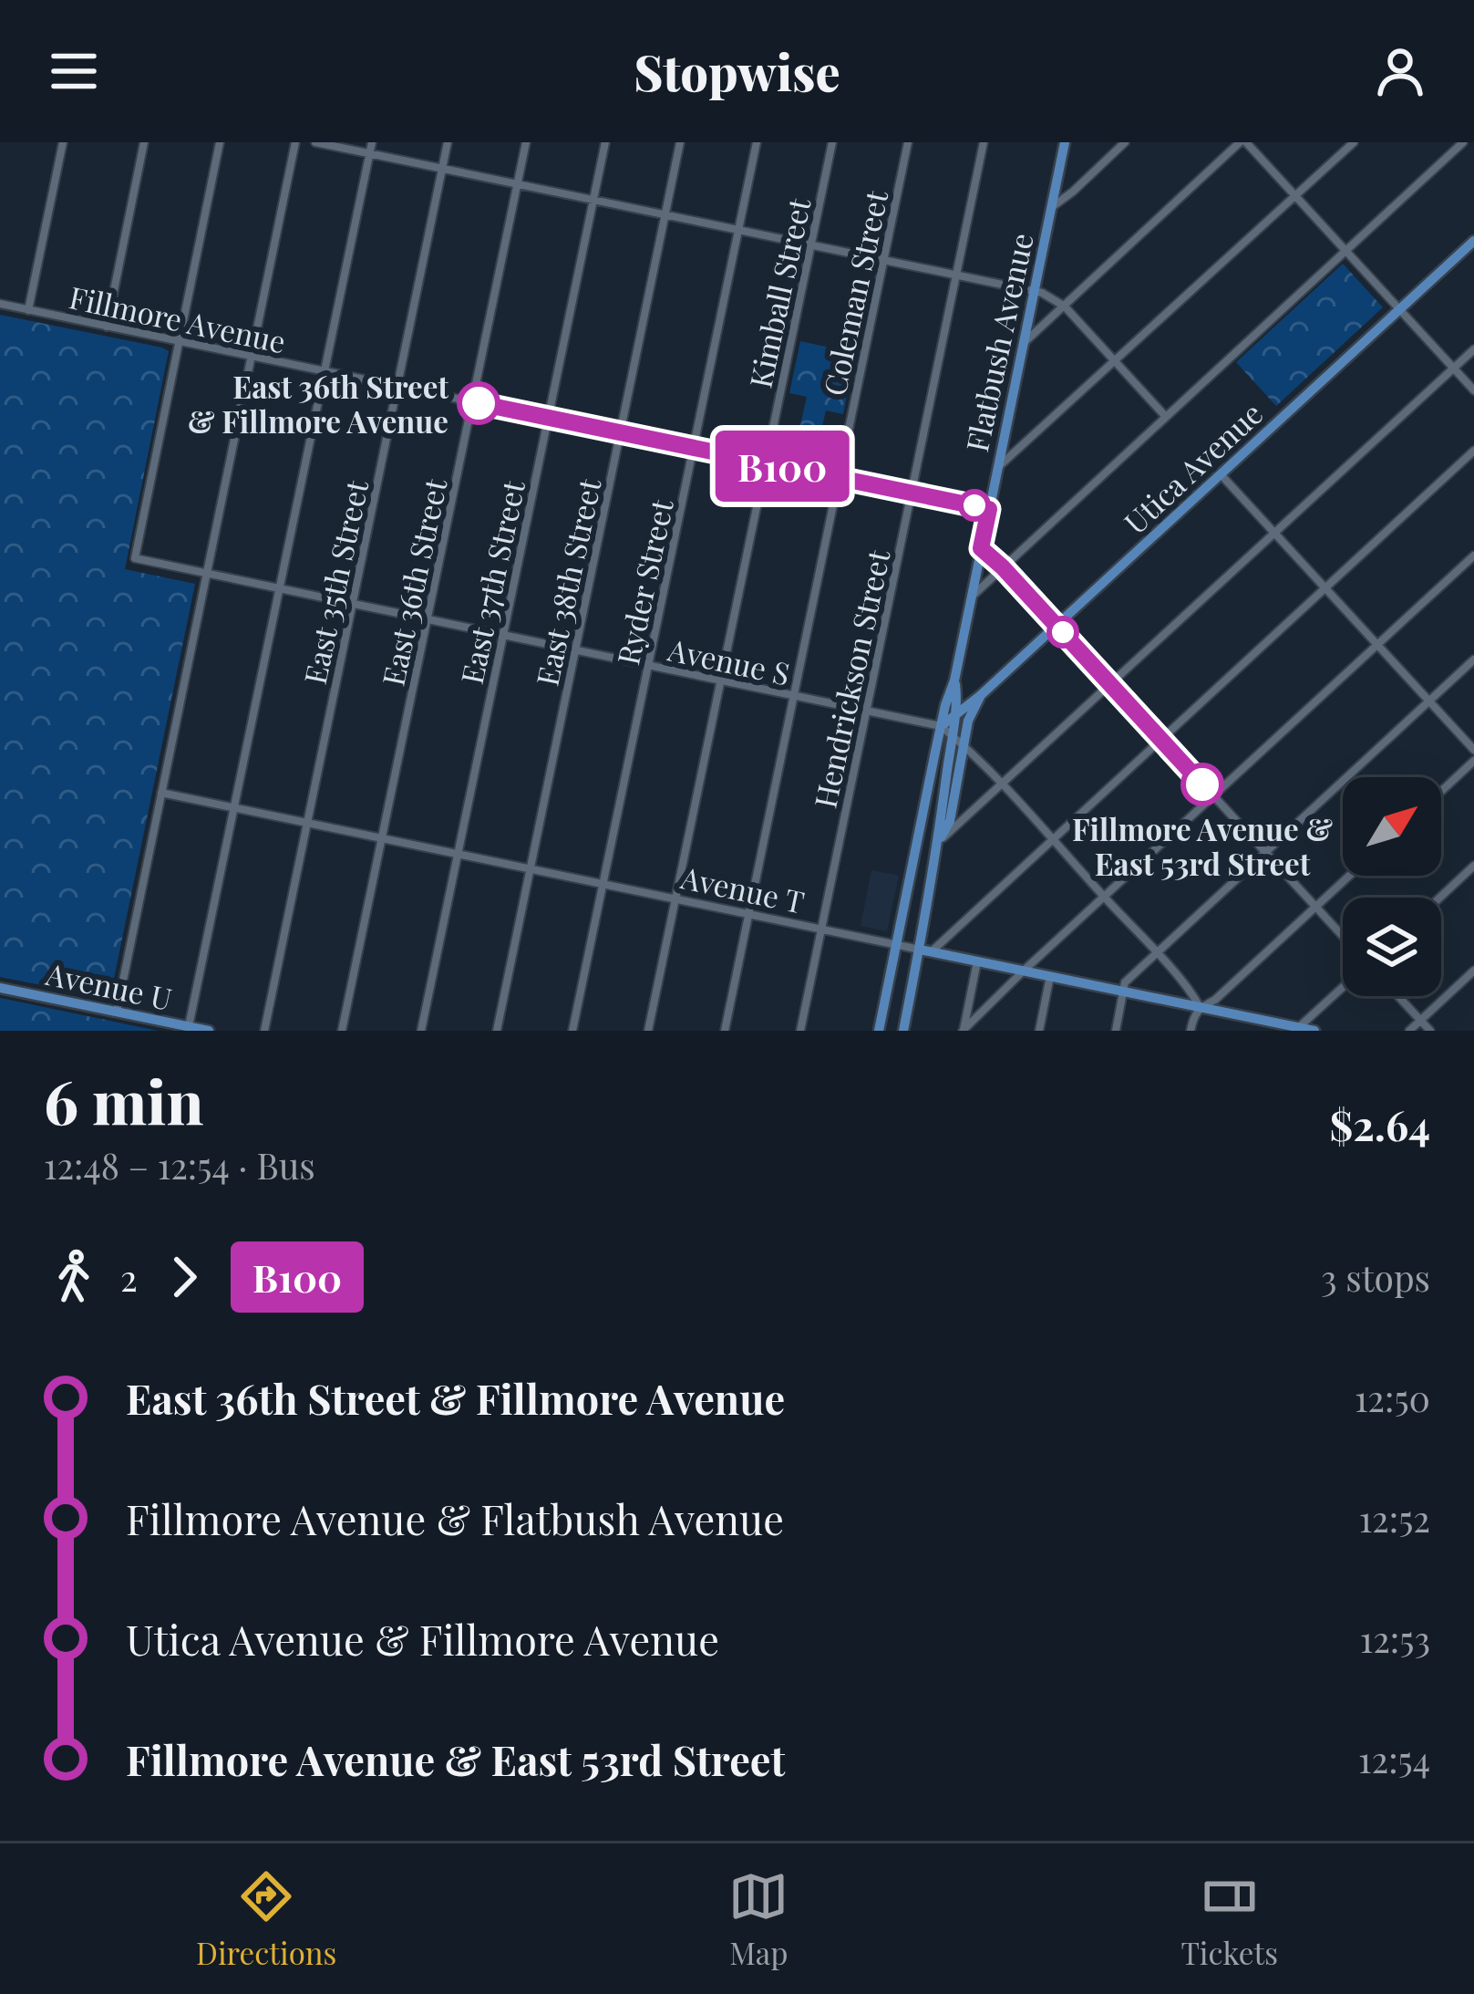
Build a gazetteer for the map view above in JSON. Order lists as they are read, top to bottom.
{
  "streets": {
    "main road": [
      "Flatbush Avenue",
      "Utica Avenue",
      "Avenue T",
      "Avenue U"
    ],
    "street": [
      "Kimball Street",
      "Coleman Street",
      "Fillmore Avenue",
      "East 35th Street",
      "East 36th Street",
      "East 37th Street",
      "East 38th Street",
      "Ryder Street",
      "Avenue S",
      "Hendrickson Street"
    ]
  },
  "crossings": [
    ["Kimball Street", "Fillmore Avenue"],
    ["Kimball Street", "Avenue S"],
    ["Kimball Street", "Avenue T"],
    ["Coleman Street", "Fillmore Avenue"],
    ["Coleman Street", "Avenue S"],
    ["Coleman Street", "Avenue T"],
    ["Fillmore Avenue", "Flatbush Avenue"],
    ["Fillmore Avenue", "East 35th Street"],
    ["Fillmore Avenue", "East 36th Street"],
    ["Fillmore Avenue", "East 37th Street"],
    ["Fillmore Avenue", "East 38th Street"],
    ["Fillmore Avenue", "Ryder Street"],
    ["Fillmore Avenue", "Avenue S"],
    ["Fillmore Avenue", "Hendrickson Street"],
    ["Flatbush Avenue", "Utica Avenue"],
    ["Flatbush Avenue", "Avenue S"],
    ["Flatbush Avenue", "Avenue T"],
    ["Utica Avenue", "Avenue S"],
    ["East 35th Street", "Avenue S"],
    ["East 35th Street", "Avenue T"],
    ["East 36th Street", "Avenue S"],
    ["East 36th Street", "Avenue T"],
    ["East 37th Street", "Avenue S"],
    ["East 37th Street", "Avenue T"],
    ["East 38th Street", "Avenue S"],
    ["East 38th Street", "Avenue T"],
    ["Ryder Street", "Avenue S"],
    ["Ryder Street", "Avenue T"],
    ["Avenue S", "Hendrickson Street"],
    ["Avenue S", "Avenue T"],
    ["Hendrickson Street", "Avenue T"]
  ],
  "places": ["East 36th Street & Fillmore Avenue", "Fillmore Avenue & East 53rd Street"],
  "lines": ["bus line B100"],
  "north": "top right",
  "page": {
    "header": "Stopwise",
    "on_map": "B100",
    "heading": ["6 min", "12:48 – 12:54 · Bus", "$2.64"],
    "legs": ["2", "B100", "3 stops"],
    "list": [
      {
        "name": "East 36th Street & Fillmore Avenue",
        "value": "12:50"
      },
      {
        "name": "Fillmore Avenue & Flatbush Avenue",
        "value": "12:52"
      },
      {
        "name": "Utica Avenue & Fillmore Avenue",
        "value": "12:53"
      },
      {
        "name": "Fillmore Avenue & East 53rd Street",
        "value": "12:54"
      }
    ],
    "tabs": ["Directions", "Map", "Tickets"]
  }
}
